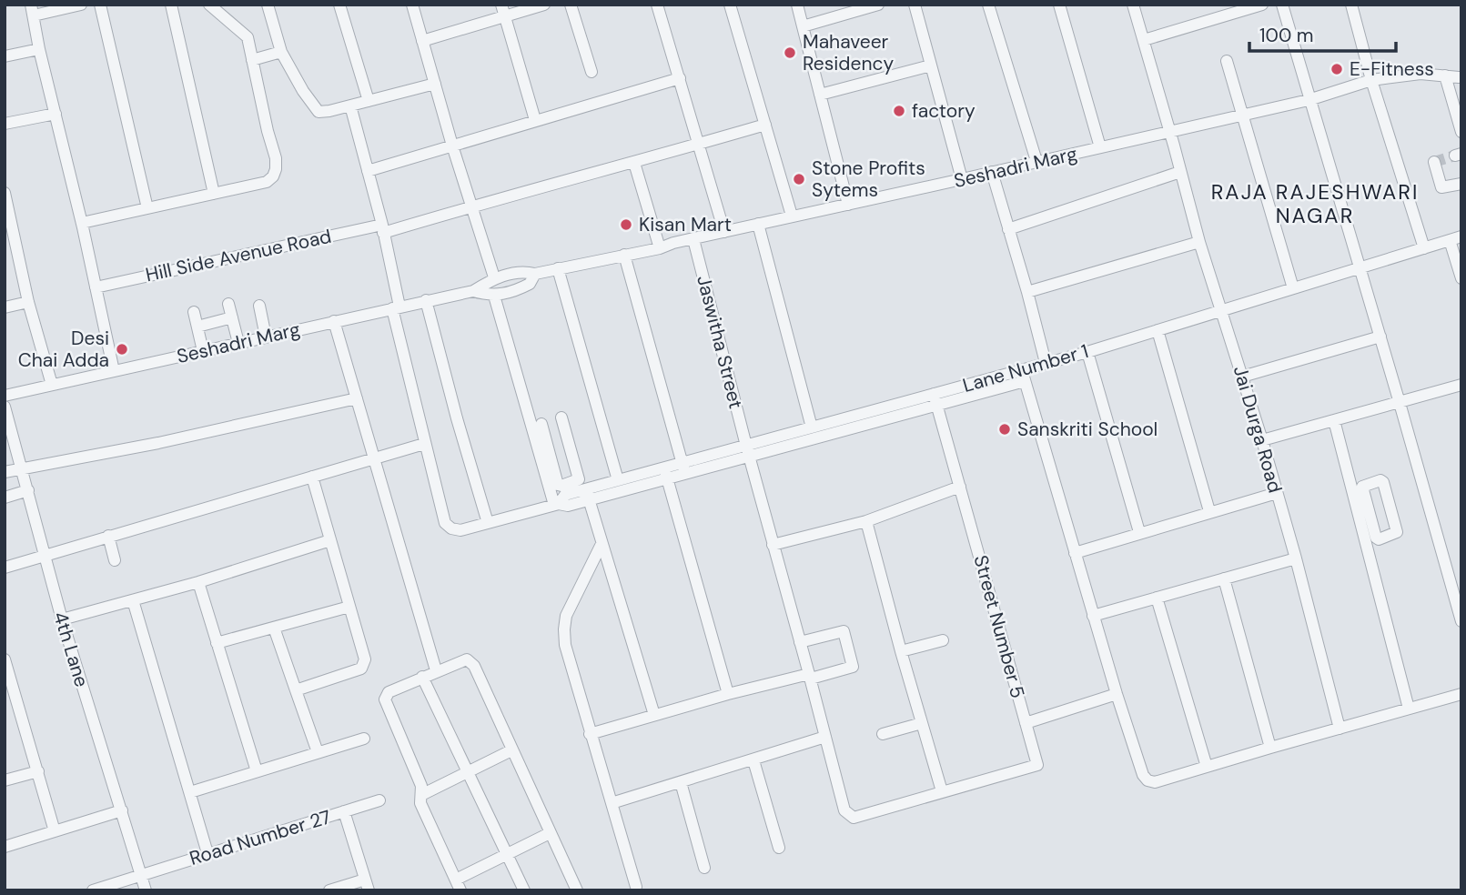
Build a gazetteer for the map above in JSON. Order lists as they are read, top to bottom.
{
  "streets": {
    "street": [
      "Seshadri Marg",
      "Hill Side Avenue Road",
      "Jaswitha Street",
      "Lane Number 1",
      "Jai Durga Road",
      "Street Number 5",
      "4th Lane",
      "Road Number 27"
    ]
  },
  "crossings": [
    ["Seshadri Marg", "Jaswitha Street"],
    ["Seshadri Marg", "Jai Durga Road"],
    ["Jaswitha Street", "Street Number 5"],
    ["Lane Number 1", "Jai Durga Road"],
    ["Lane Number 1", "Street Number 5"],
    ["4th Lane", "Road Number 27"]
  ],
  "districts": ["RAJA RAJESHWARI NAGAR"],
  "places": [
    "Mahaveer Residency",
    "E-Fitness",
    "factory",
    "Stone Profits Sytems",
    "Kisan Mart",
    "Desi Chai Adda",
    "Sanskriti School"
  ],
  "scale_bar": "100 m"
}
